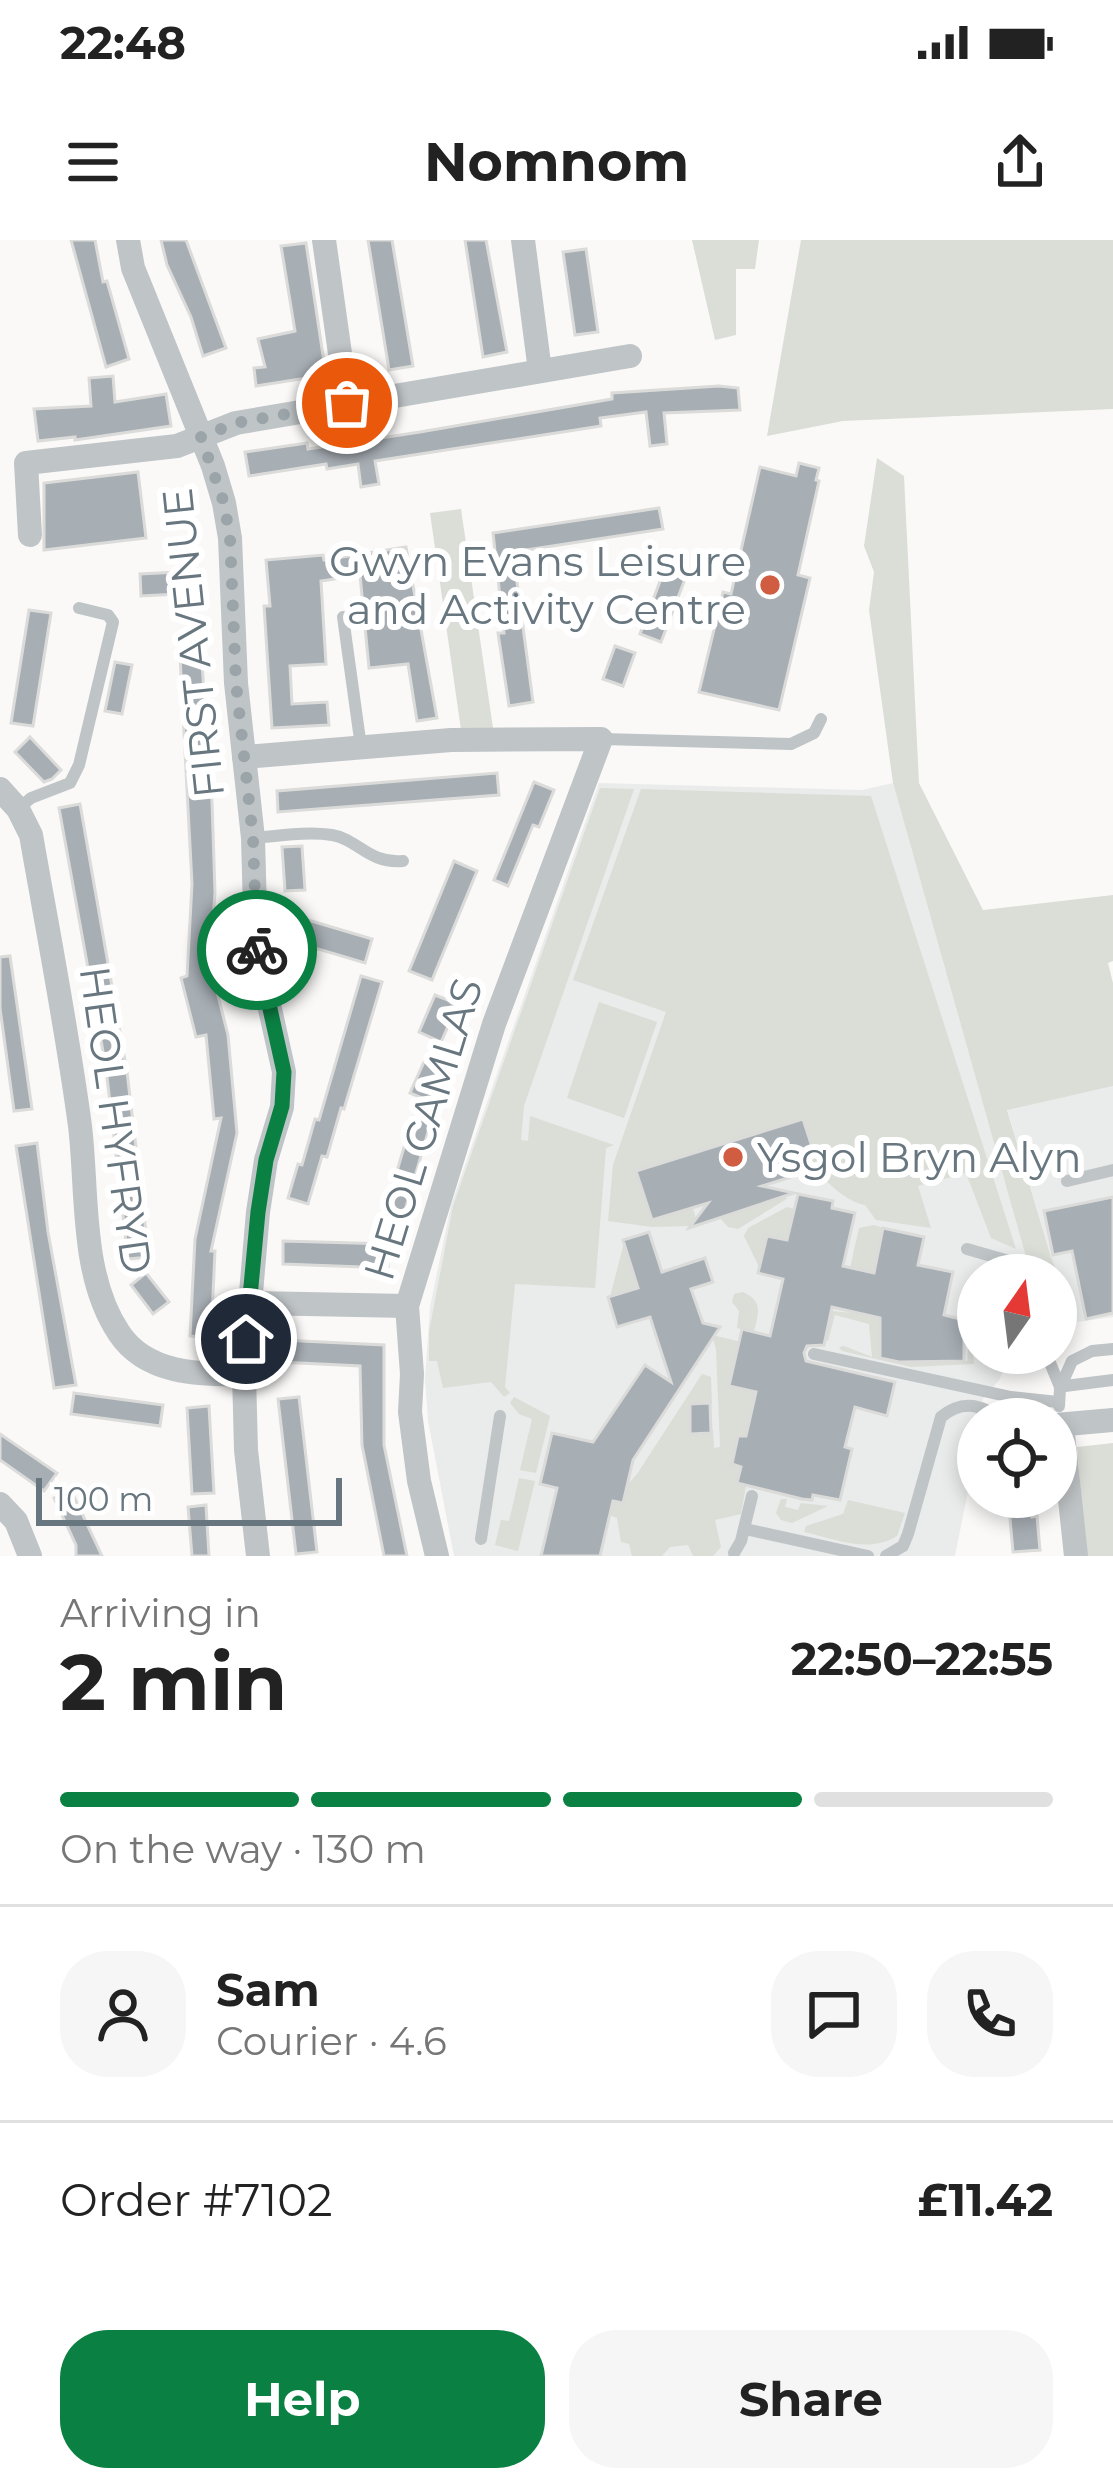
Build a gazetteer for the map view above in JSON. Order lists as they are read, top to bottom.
{
  "streets": {
    "street": ["FIRST AVENUE", "HEOL HYFRYD", "HEOL CAMLAS"]
  },
  "crossings": [
    ["FIRST AVENUE", "HEOL HYFRYD"]
  ],
  "places": ["Gwyn Evans Leisure and Activity Centre", "Ysgol Bryn Alyn"],
  "scale_bar": "100 m",
  "north": "top",
  "page": {
    "status": "22:48",
    "header": "Nomnom",
    "scale": "100 m",
    "heading": ["2 min", "Arriving in", "22:50–22:55"],
    "panel": [
      "Sam",
      "Courier · 4.6",
      "Order #7102",
      "£11.42"
    ],
    "bar": "On the way · 130 m",
    "buttons": ["Help", "Share"]
  }
}
